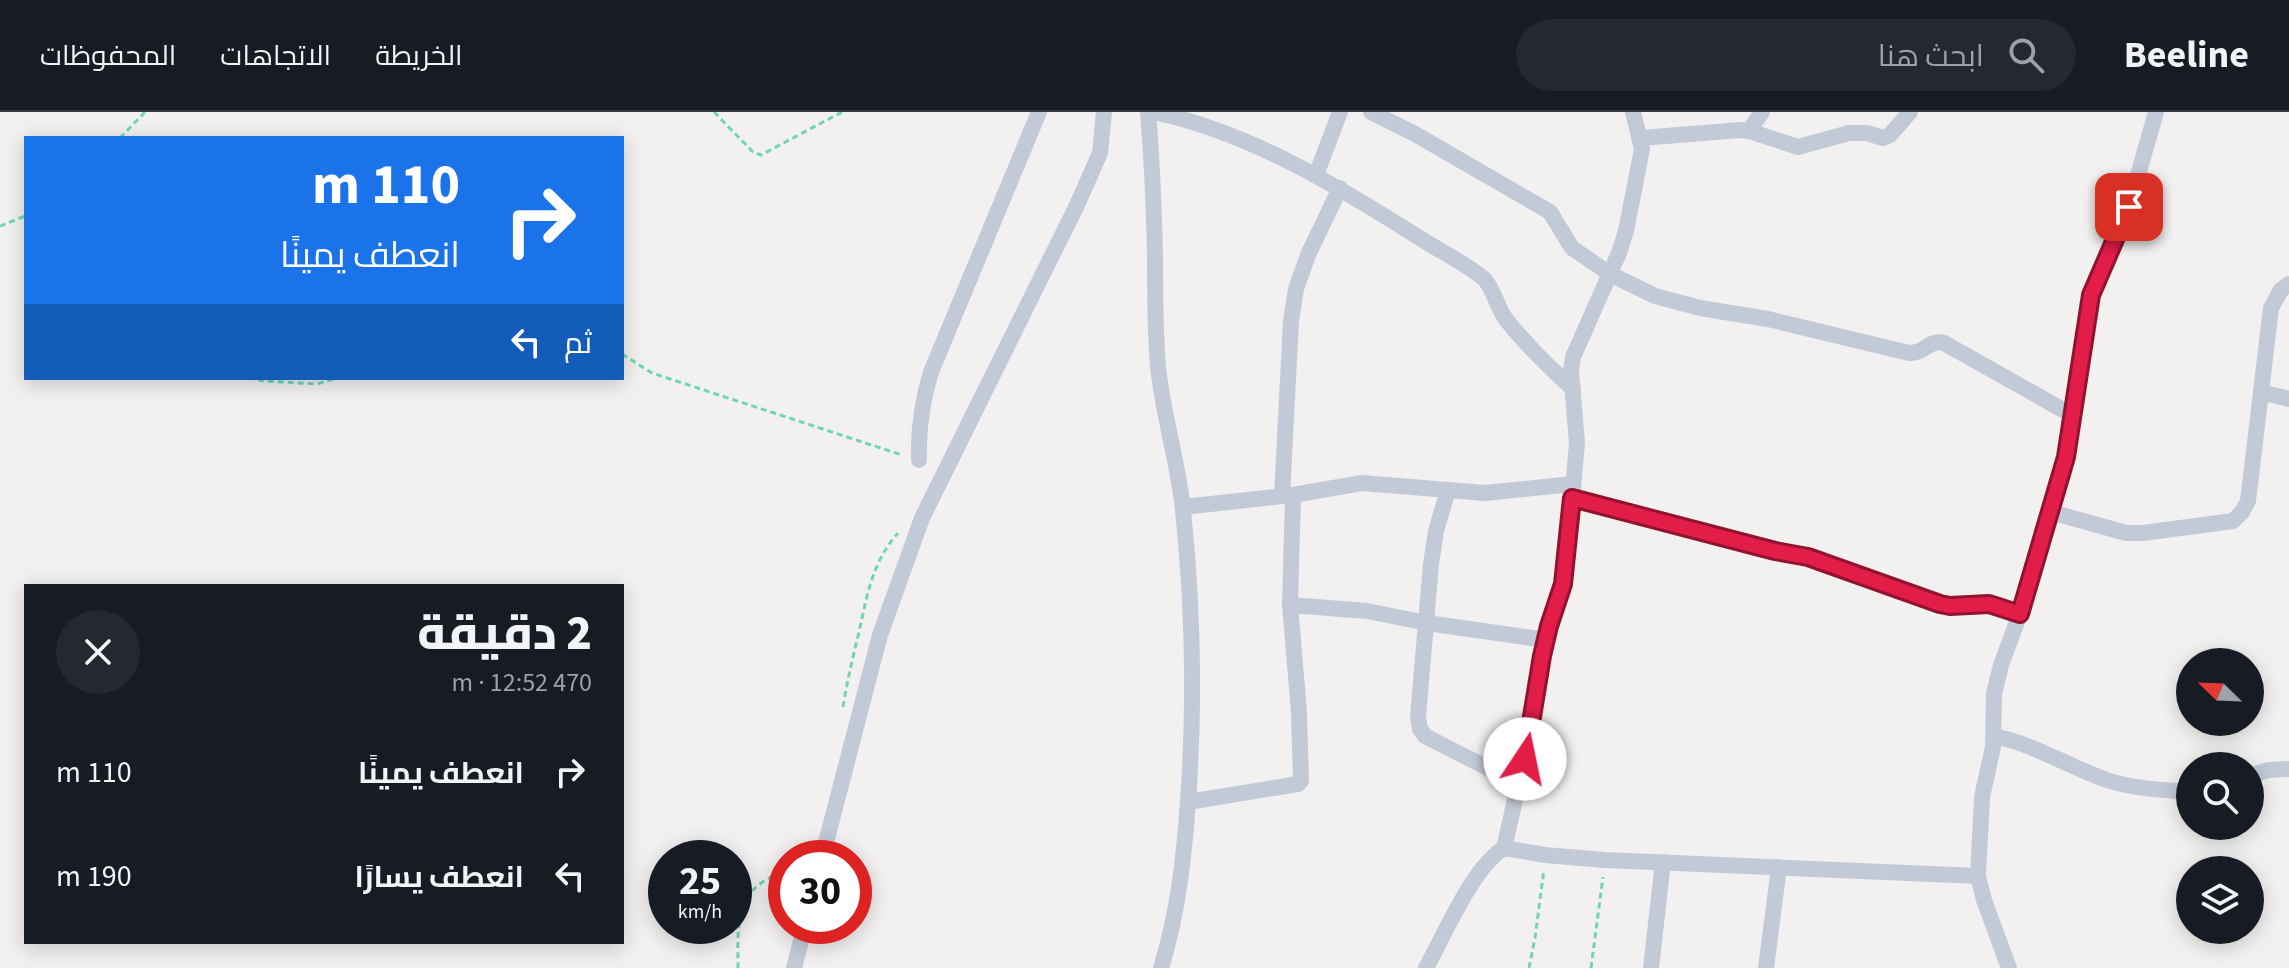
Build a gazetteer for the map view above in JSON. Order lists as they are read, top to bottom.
{
  "north": "top left",
  "page": {
    "header": "Beeline",
    "search": "ابحث هنا",
    "nav": ["الخريطة", "الاتجاهات", "المحفوظات"],
    "turn": ["110 m", "انعطف يمينًا"],
    "then": "ثم",
    "heading": ["2 دقيقة", "470 m · 12:52"],
    "list": [
      {
        "name": "انعطف يمينًا",
        "value": "110 m"
      },
      {
        "name": "انعطف يسارًا",
        "value": "190 m"
      }
    ],
    "speed": "25 km/h",
    "limit": "30"
  }
}
